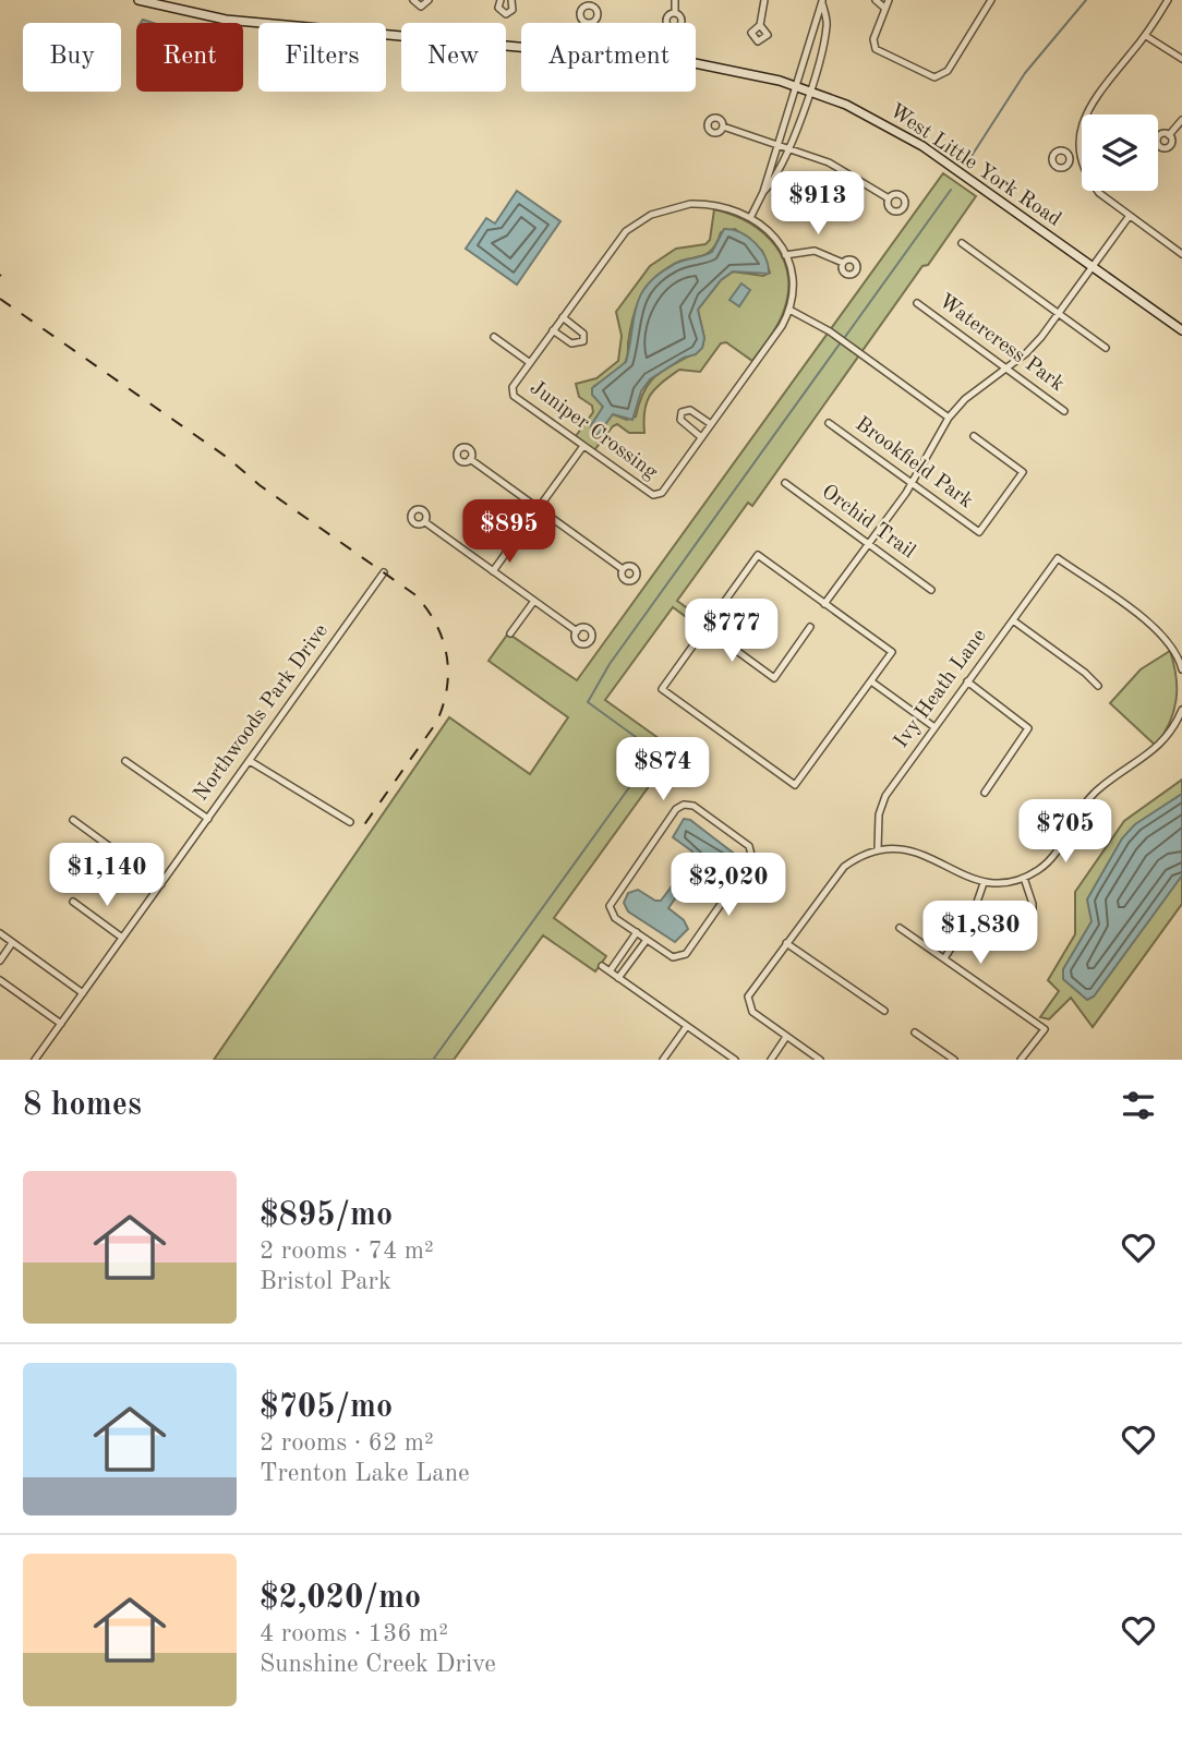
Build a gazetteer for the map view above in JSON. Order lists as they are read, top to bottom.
{
  "streets": {
    "main road": ["West Little York Road"],
    "street": [
      "Watercress Park",
      "Juniper Crossing",
      "Brookfield Park",
      "Orchid Trail",
      "Ivy Heath Lane",
      "Northwoods Park Drive"
    ]
  },
  "page": {
    "chip": [
      "Buy",
      "Rent",
      "Filters",
      "New",
      "Apartment"
    ],
    "price": [
      "$913",
      "$895",
      "$777",
      "$874",
      "$705",
      "$1,140",
      "$2,020",
      "$1,830"
    ],
    "heading": "8 homes",
    "list": [
      {
        "name": "$895/mo",
        "note": "2 rooms · 74 m² · Bristol Park"
      },
      {
        "name": "$705/mo",
        "note": "2 rooms · 62 m² · Trenton Lake Lane"
      },
      {
        "name": "$2,020/mo",
        "note": "4 rooms · 136 m² · Sunshine Creek Drive"
      }
    ]
  }
}
